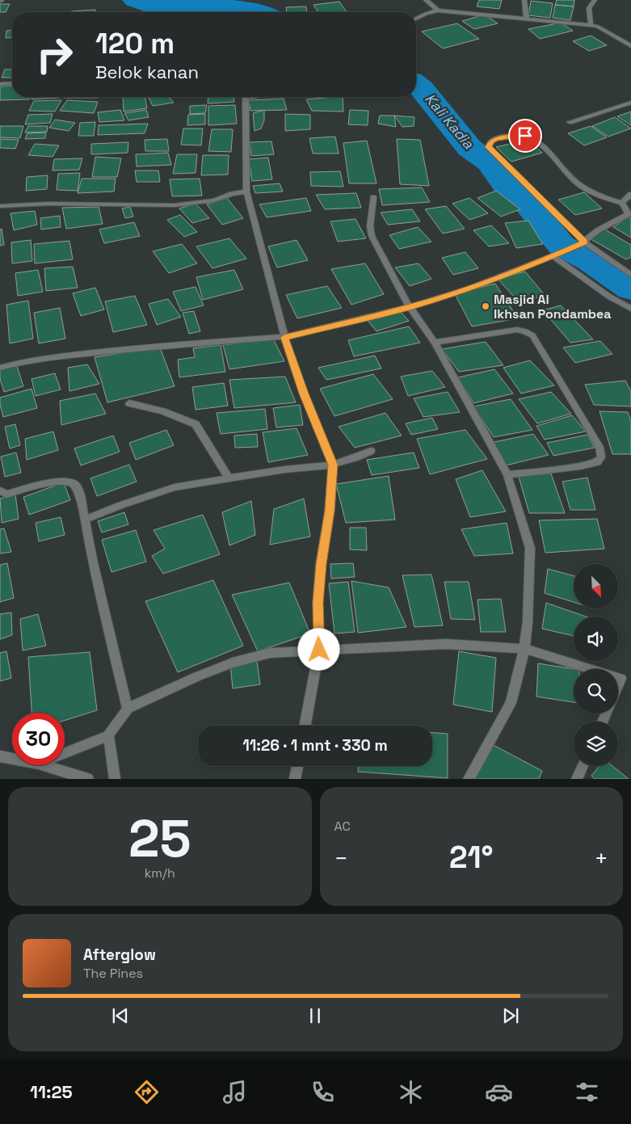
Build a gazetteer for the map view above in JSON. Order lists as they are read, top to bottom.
{
  "water": ["Kali Kadia"],
  "places": ["Masjid Al Ikhsan Pondambea"],
  "north": "bottom right",
  "page": {
    "turn": ["120 m", "Belok kanan"],
    "limit": "30",
    "trip": "11:26 · 1 mnt · 330 m",
    "tile": [
      ["25", "km/h"],
      "AC"
    ],
    "heat": ["−", "21°", "+"],
    "song": ["Afterglow", "The Pines"],
    "tabs": "11:25"
  }
}
